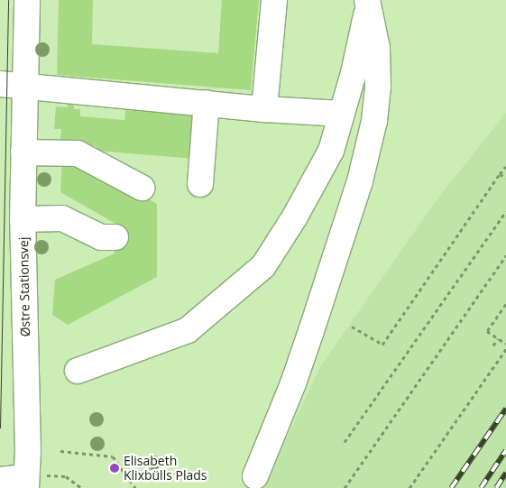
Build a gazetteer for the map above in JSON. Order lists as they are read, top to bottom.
{
  "streets": {
    "street": ["Østre Stationsvej"]
  },
  "places": ["Elisabeth Klixbülls Plads"]
}
